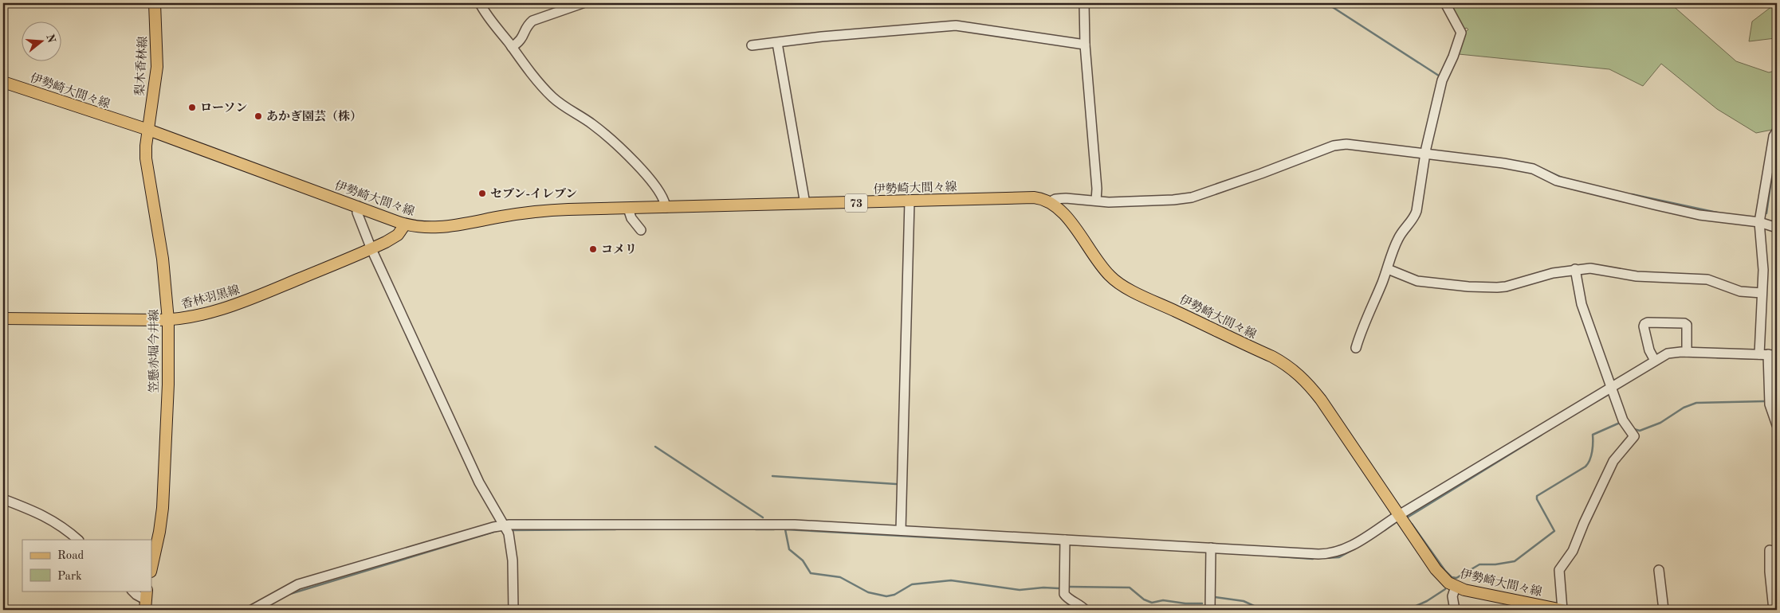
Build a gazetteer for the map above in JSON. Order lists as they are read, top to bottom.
{
  "streets": {
    "main road": [
      "梨木香林線",
      "伊勢崎大間々線",
      "73",
      "香林羽黒線",
      "笠懸赤堀今井線"
    ]
  },
  "crossings": [
    ["梨木香林線", "伊勢崎大間々線"],
    ["梨木香林線", "笠懸赤堀今井線"],
    ["伊勢崎大間々線", "香林羽黒線"],
    ["伊勢崎大間々線", "笠懸赤堀今井線"],
    ["香林羽黒線", "笠懸赤堀今井線"]
  ],
  "places": [
    "ローソン",
    "あかぎ園芸（株）",
    "セブン-イレブン",
    "コメリ"
  ],
  "legend": ["Road", "Park"],
  "north": "right"
}
